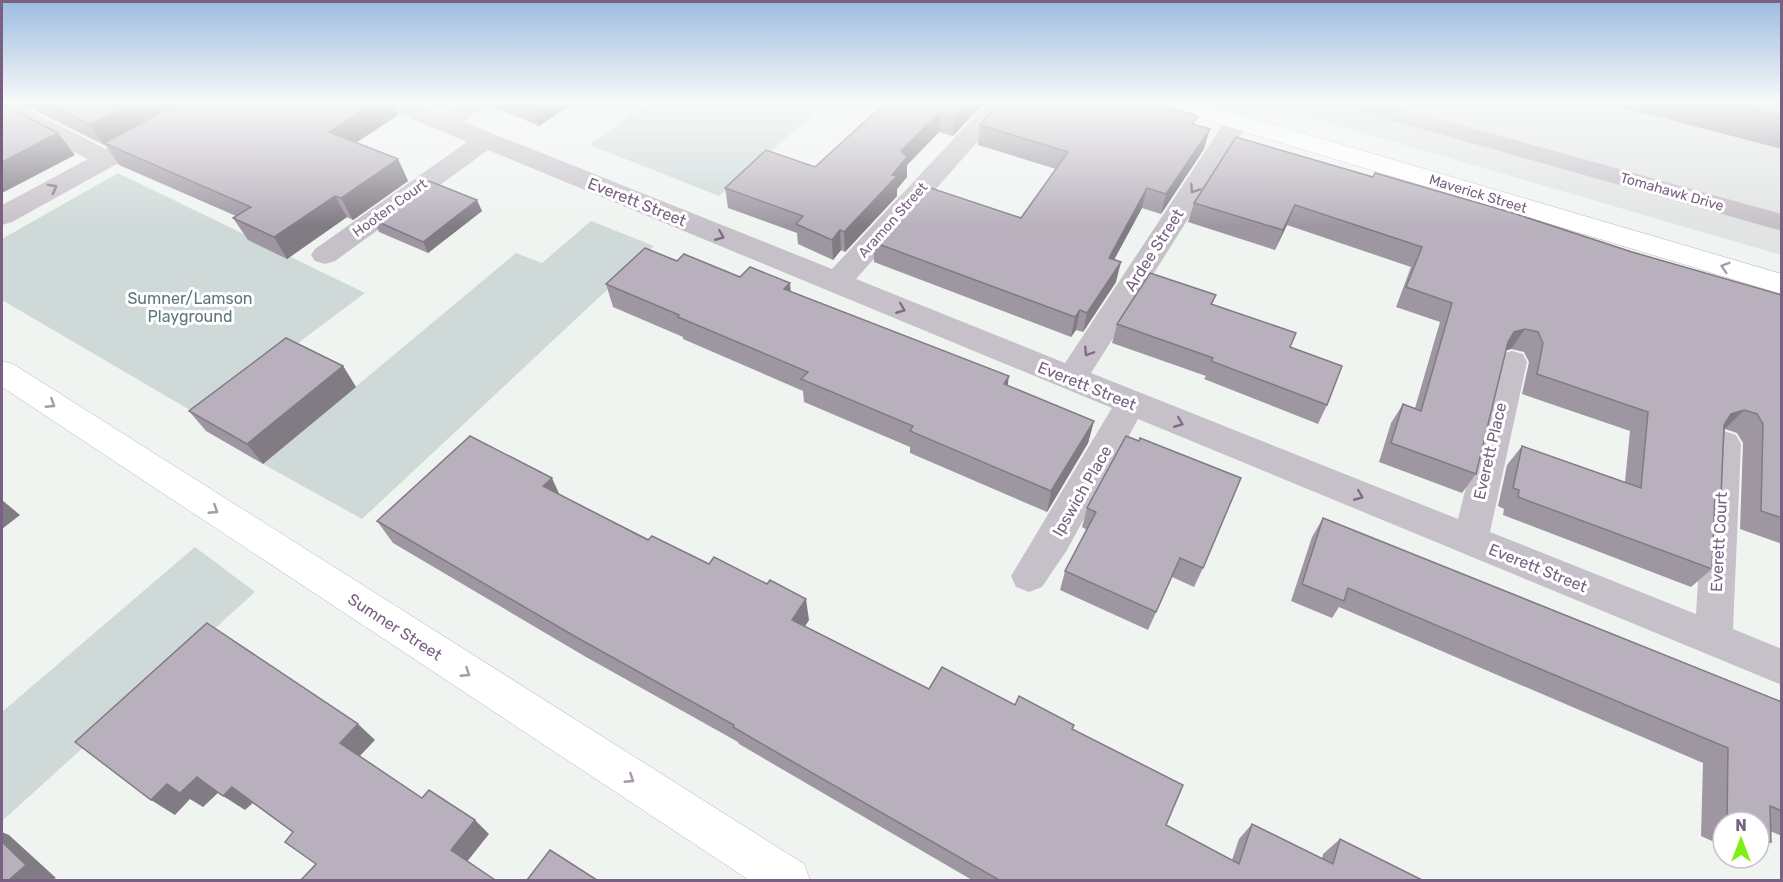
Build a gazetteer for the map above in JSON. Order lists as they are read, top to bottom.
{
  "streets": {
    "main road": ["Maverick Street", "Sumner Street"],
    "street": [
      "Tomahawk Drive",
      "Everett Street",
      "Hooten Court",
      "Aramon Street",
      "Ardee Street",
      "Everett Place",
      "Ipswich Place",
      "Everett Court"
    ]
  },
  "crossings": [
    ["Everett Street", "Aramon Street"],
    ["Everett Street", "Ardee Street"],
    ["Everett Street", "Everett Place"],
    ["Everett Street", "Ipswich Place"],
    ["Everett Street", "Everett Court"]
  ],
  "one_way": [
    "Maverick Street",
    "Everett Street",
    "Ardee Street",
    "Sumner Street"
  ],
  "parks": ["Sumner/Lamson Playground"],
  "north": "top"
}
